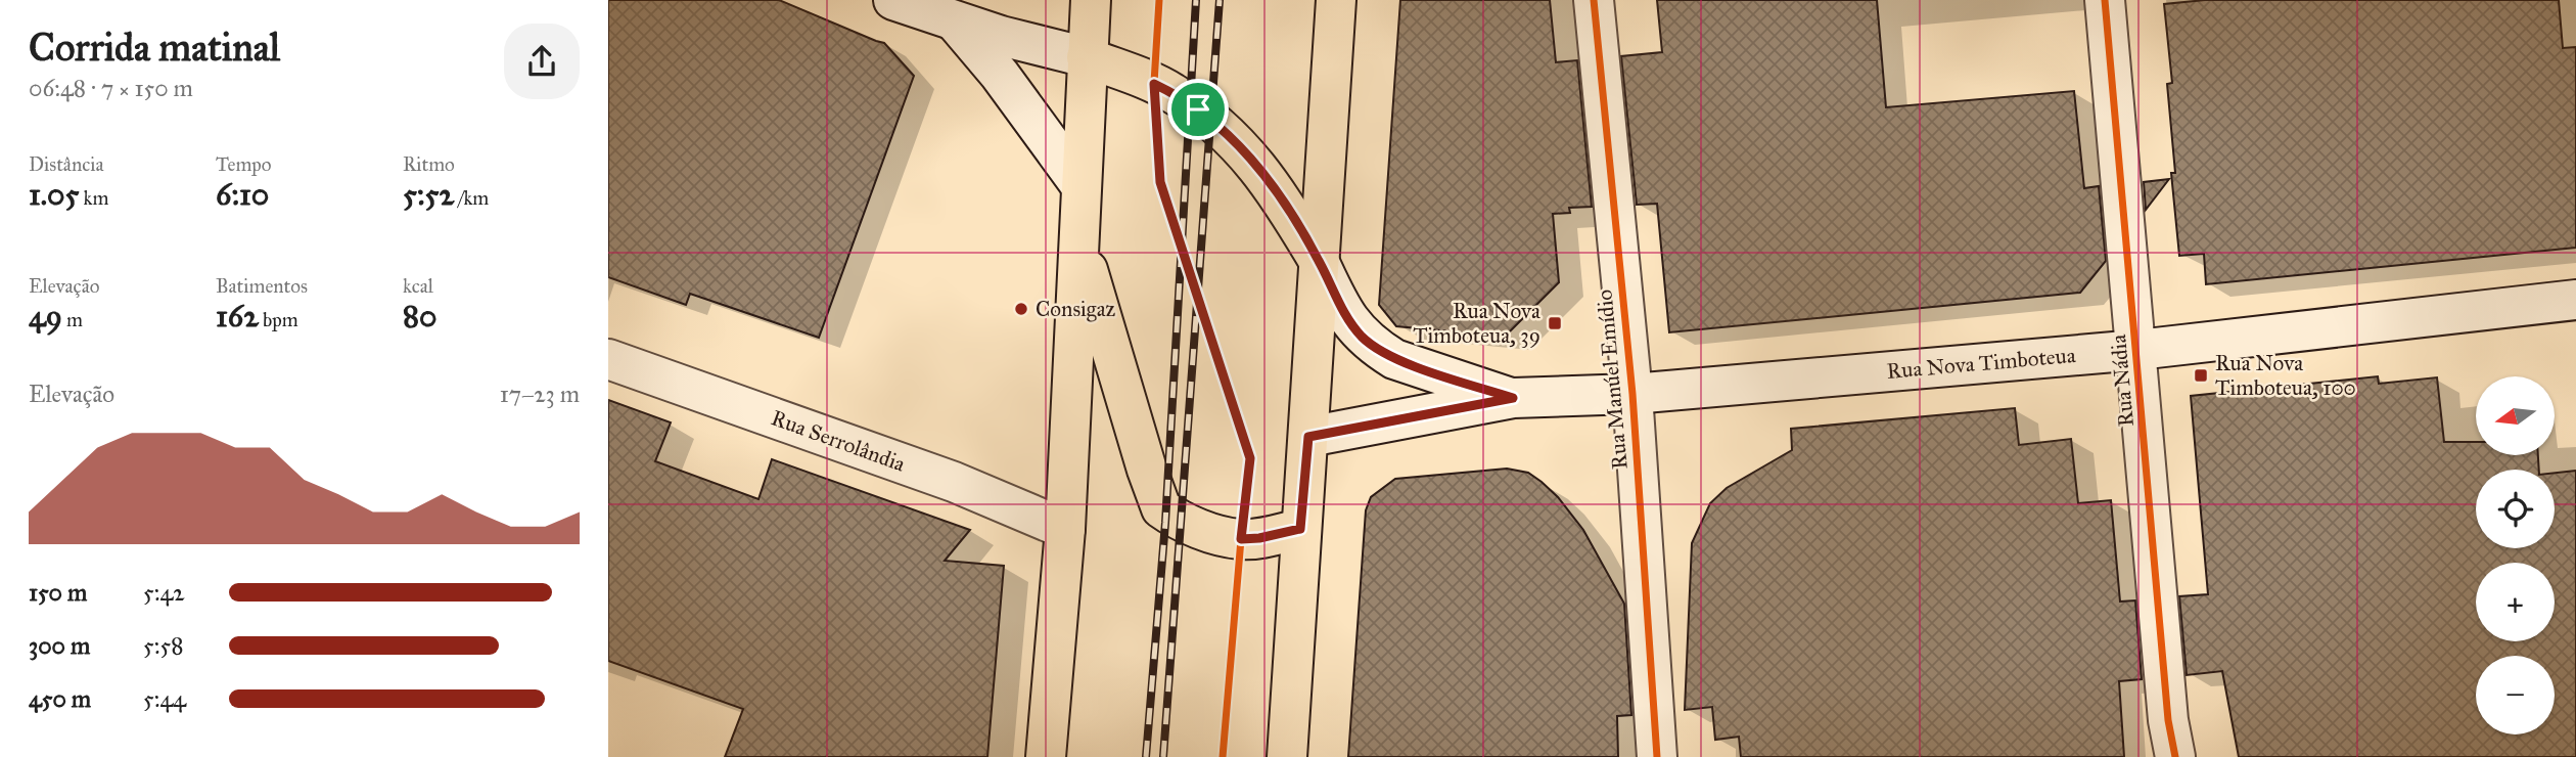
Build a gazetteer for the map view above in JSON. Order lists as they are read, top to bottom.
{
  "streets": {
    "street": [
      "Rua Nova Timboteua",
      "Rua Manúel Emídio",
      "Rua Nádia",
      "Rua Serrolândia"
    ]
  },
  "crossings": [
    ["Rua Nova Timboteua", "Rua Manúel Emídio"],
    ["Rua Nova Timboteua", "Rua Nádia"]
  ],
  "places": {
    "other": ["Consigaz"],
    "transit": ["Rua Nova Timboteua, 39", "Rua Nova Timboteua, 100"]
  },
  "north": "left",
  "page": {
    "heading": ["Corrida matinal", "06:48 · 7 × 150 m"],
    "stats": [
      ["Distância", "1.05 km"],
      ["Tempo", "6:10"],
      ["Ritmo", "5:52 /km"],
      ["Elevação", "49 m"],
      ["Batimentos", "162 bpm"],
      ["kcal", "80"]
    ],
    "chart": ["Elevação", "17–23 m"],
    "map_buttons": ["+", "−"],
    "list": [
      {
        "name": "150 m",
        "note": "5:42"
      },
      {
        "name": "300 m",
        "note": "5:58"
      },
      {
        "name": "450 m",
        "note": "5:44"
      }
    ]
  }
}
